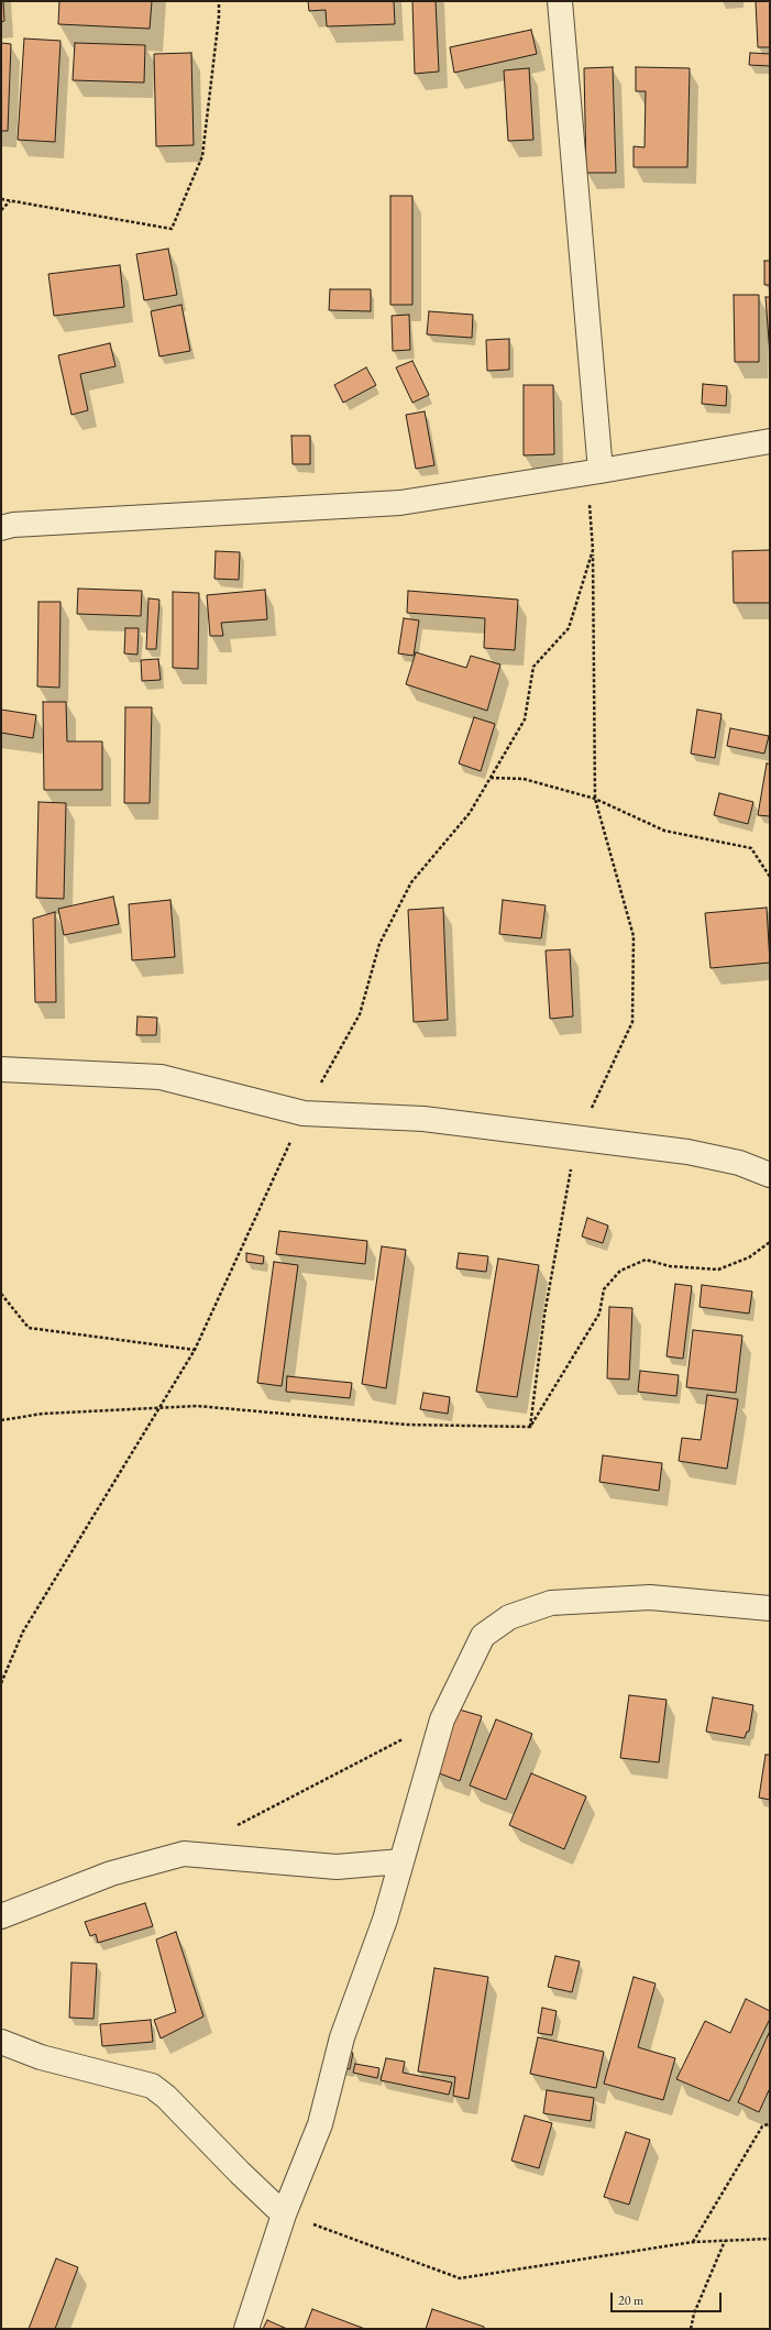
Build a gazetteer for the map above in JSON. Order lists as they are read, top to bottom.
{
  "scale_bar": "20 m"
}
